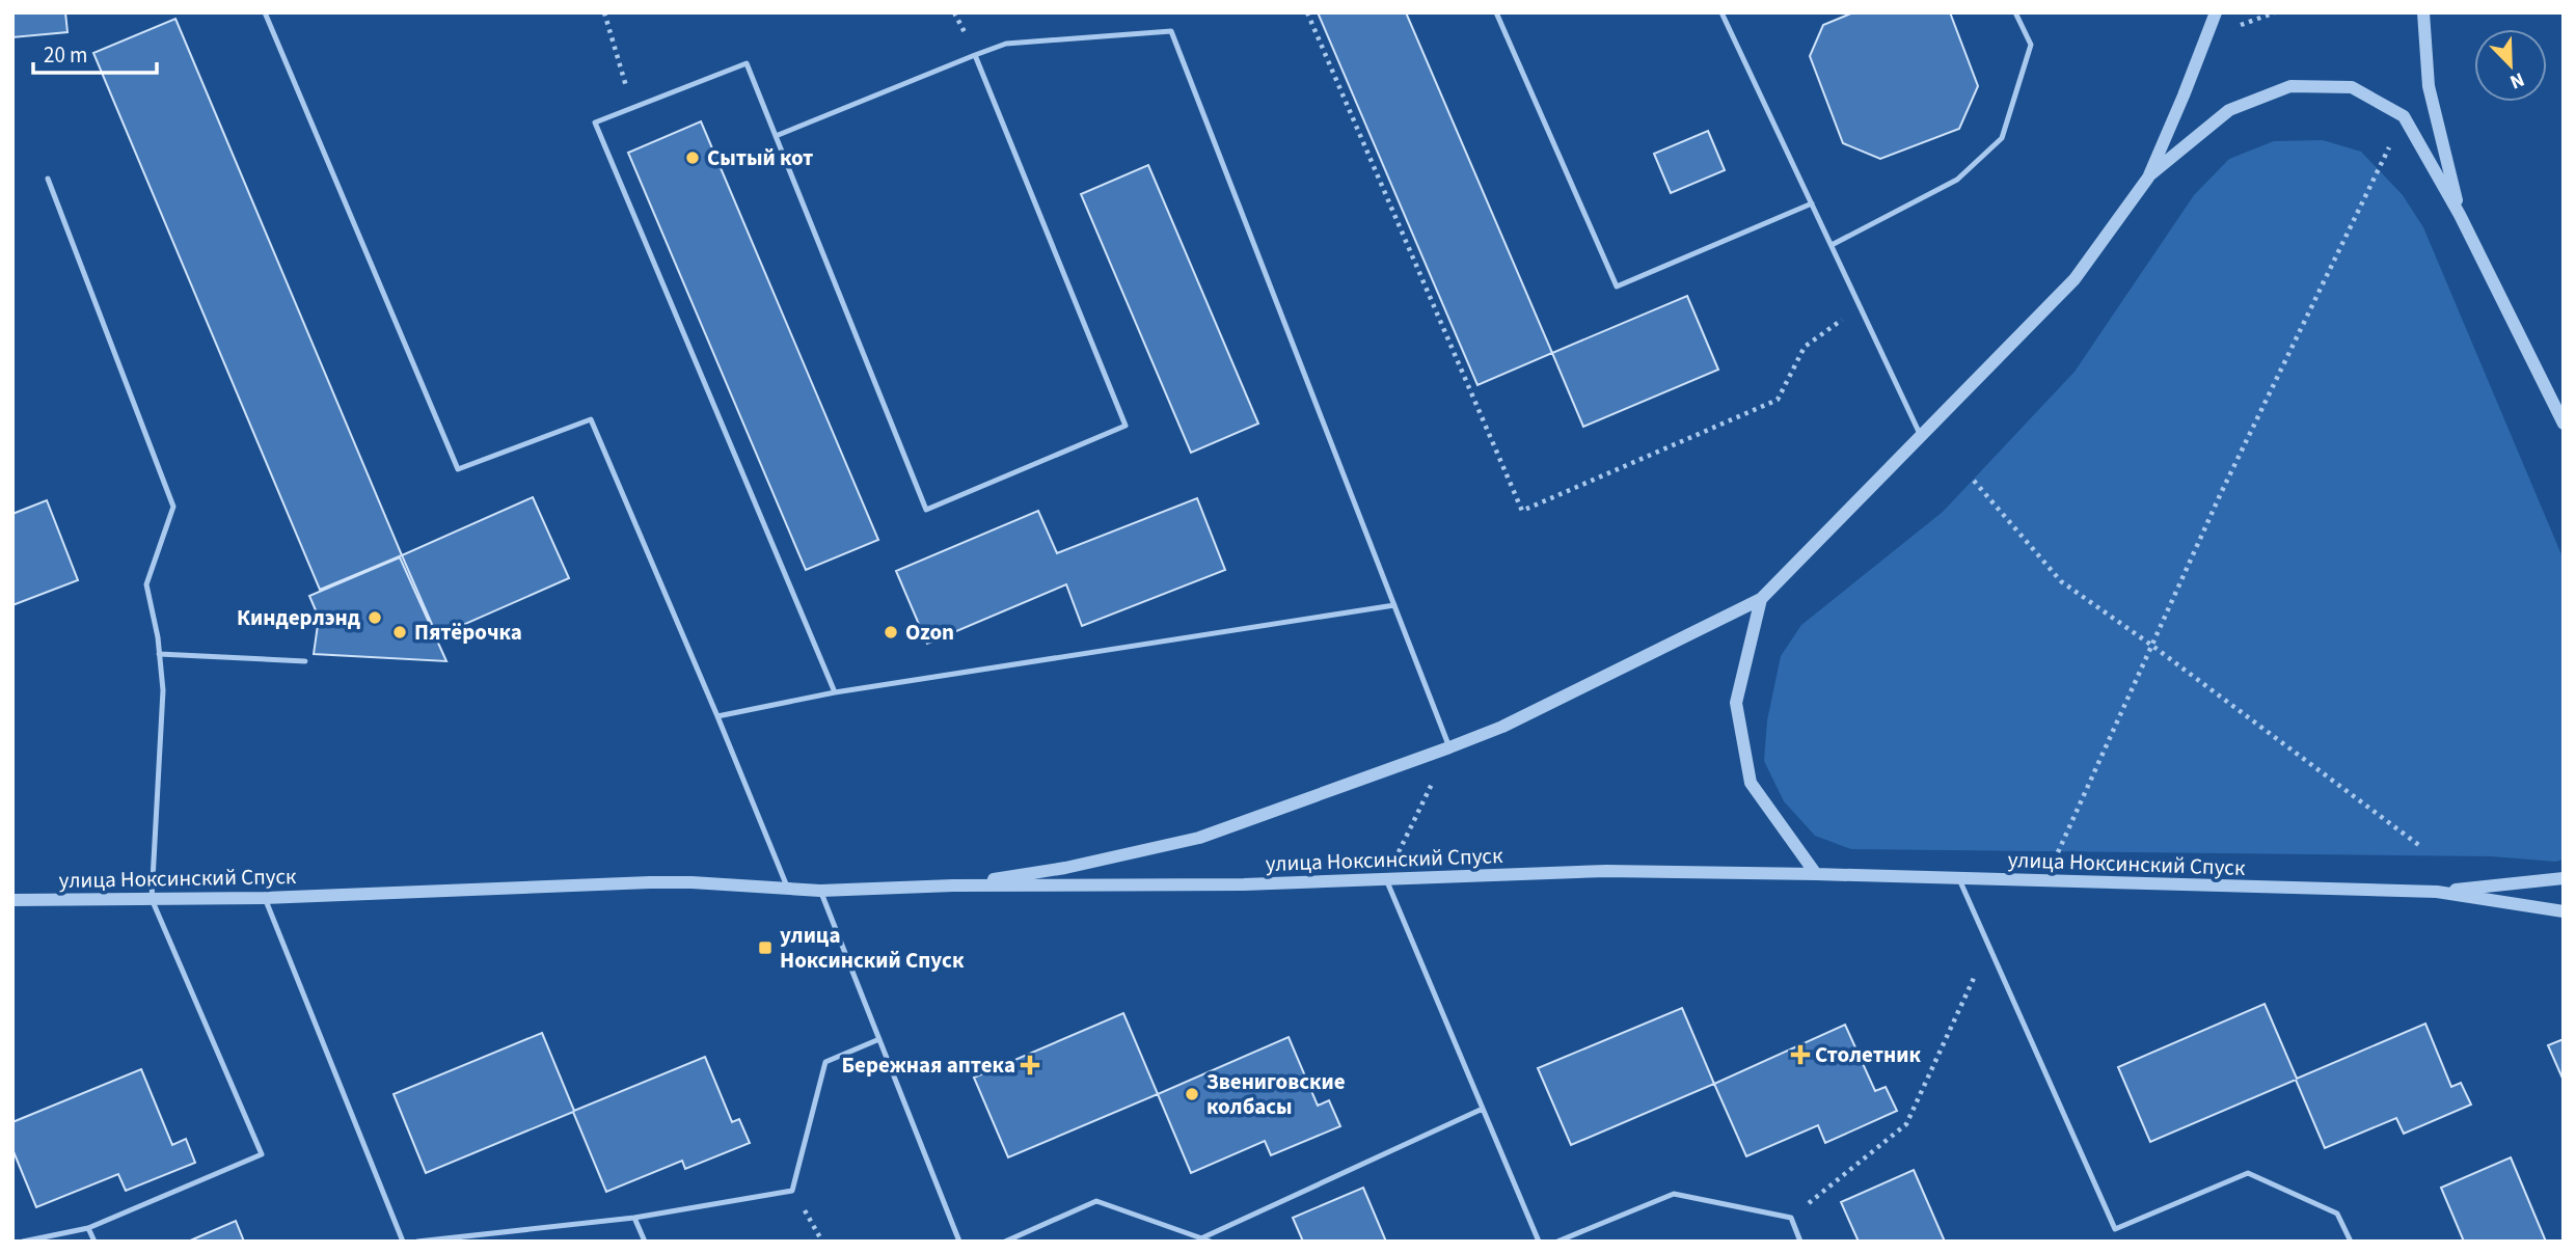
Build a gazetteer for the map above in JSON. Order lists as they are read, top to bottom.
{
  "streets": {
    "street": ["улица Ноксинский Спуск"]
  },
  "places": {
    "other": [
      "Сытый кот",
      "Киндерлэнд",
      "Пятёрочка",
      "Ozon",
      "Звениговские колбасы"
    ],
    "transit": ["улица Ноксинский Спуск"],
    "health": ["Столетник", "Бережная аптека"]
  },
  "scale_bar": "20 m",
  "north": "bottom right"
}
